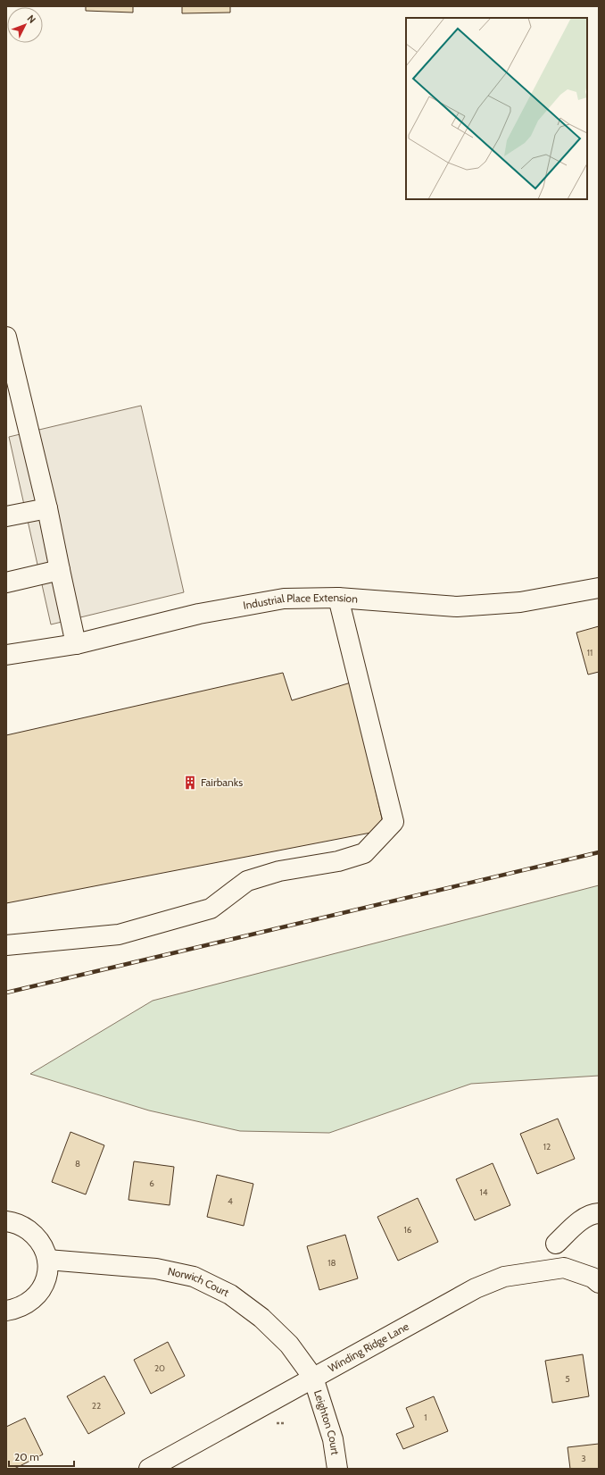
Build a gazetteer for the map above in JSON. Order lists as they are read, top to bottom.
{
  "streets": {
    "street": [
      "Industrial Place Extension",
      "Norwich Court",
      "Winding Ridge Lane",
      "Leighton Court"
    ]
  },
  "crossings": [
    ["Norwich Court", "Winding Ridge Lane"],
    ["Norwich Court", "Leighton Court"],
    ["Winding Ridge Lane", "Leighton Court"]
  ],
  "places": {
    "building": ["Fairbanks"]
  },
  "house_numbers": [
    "11",
    "12",
    "8",
    "6",
    "14",
    "4",
    "16",
    "18",
    "20",
    "5",
    "22",
    "1",
    "3"
  ],
  "scale_bar": "20 m",
  "north": "top right"
}
